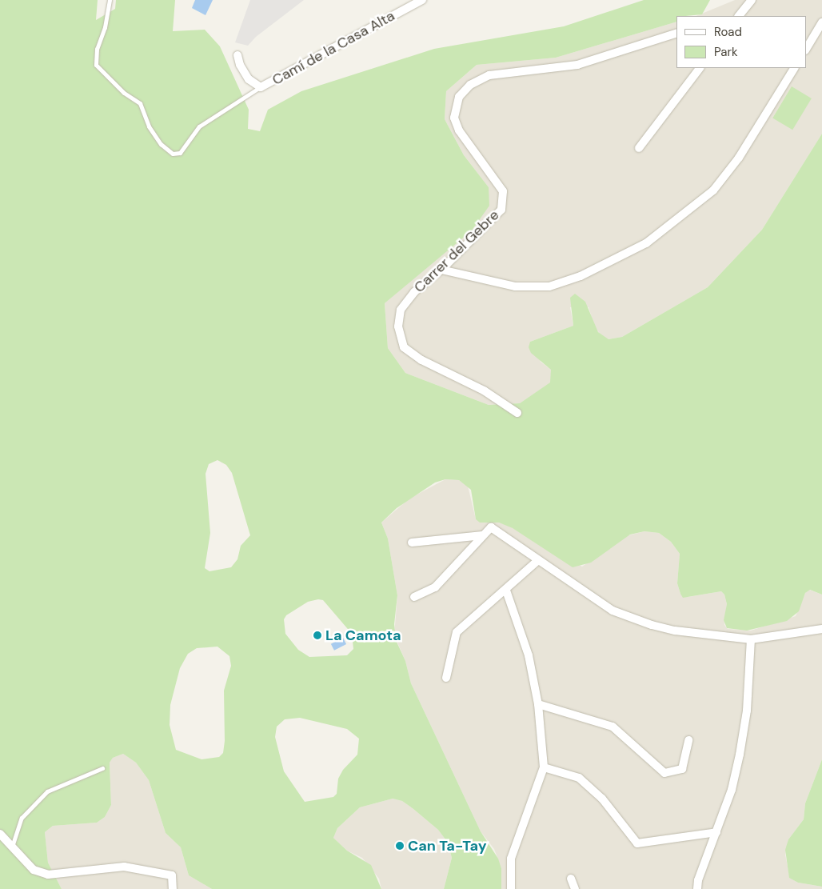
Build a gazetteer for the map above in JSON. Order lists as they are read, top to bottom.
{
  "streets": {
    "street": ["Camí de la Casa Alta", "Carrer del Gebre"]
  },
  "places": ["La Camota", "Can Ta-Tay"],
  "legend": ["Road", "Park"]
}
